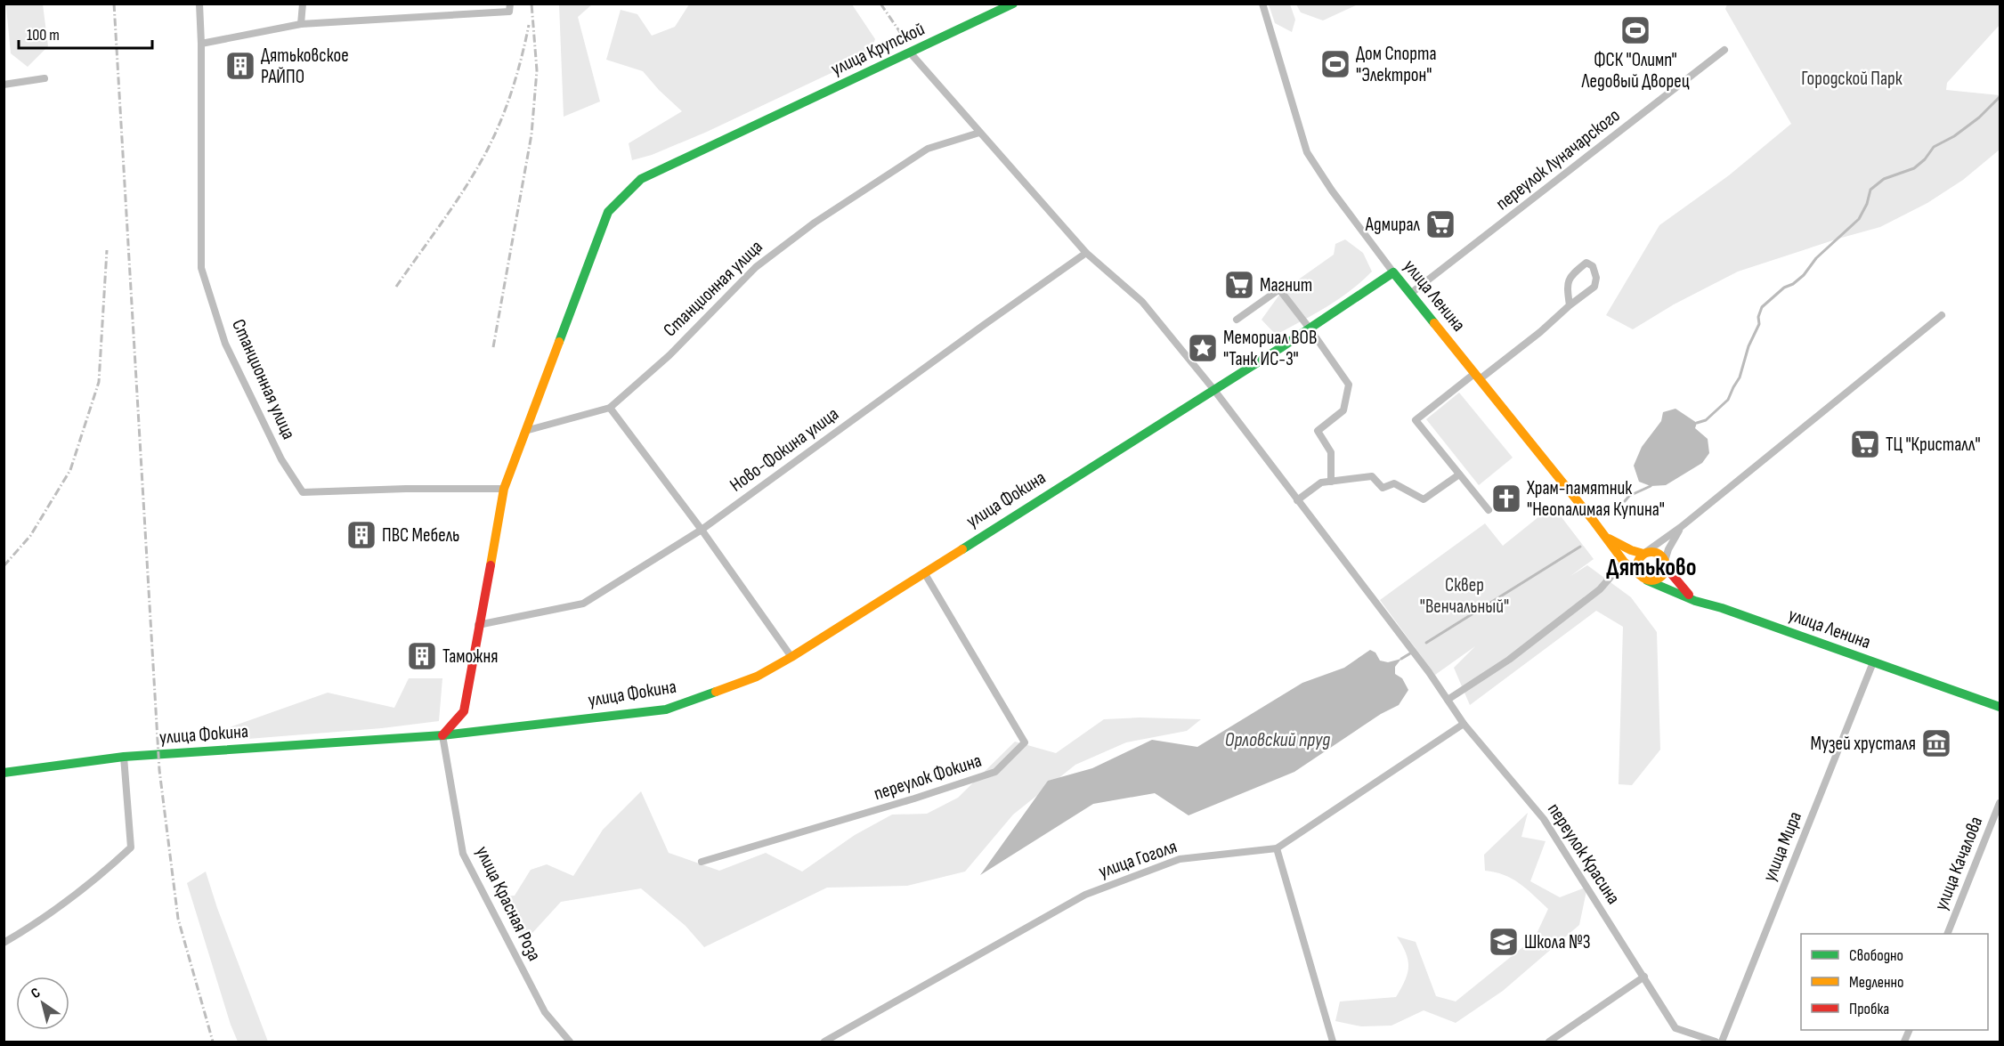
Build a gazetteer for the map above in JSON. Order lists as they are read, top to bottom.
{
  "streets": {
    "main road": ["улица Крупской", "улица Ленина", "улица Фокина"],
    "street": [
      "переулок Луначарского",
      "Станционная улица",
      "Ново-Фокина улица",
      "переулок Фокина",
      "улица Мира",
      "переулок Красина",
      "улица Гоголя",
      "улица Качалова",
      "улица Красная Роза"
    ]
  },
  "crossings": [
    ["улица Крупской", "Станционная улица"],
    ["переулок Луначарского", "улица Ленина"],
    ["улица Ленина", "улица Фокина"],
    ["улица Ленина", "улица Мира"],
    ["улица Фокина", "переулок Фокина"],
    ["улица Фокина", "улица Красная Роза"],
    ["переулок Красина", "улица Гоголя"]
  ],
  "districts": ["Дятьково"],
  "water": ["Орловский пруд"],
  "parks": ["Городской Парк", "Сквер \"Венчальный\""],
  "places": {
    "sports": ["ФСК \"Олимп\" Ледовый Дворец", "Дом Спорта \"Электрон\""],
    "building": ["Дятьковское РАЙПО", "ПВС Мебель", "Таможня"],
    "supermarket": ["Адмирал", "Магнит", "ТЦ \"Кристалл\""],
    "place": ["Мемориал ВОВ \"Танк ИС-3\""],
    "church": ["Храм-памятник \"Неопалимая Купина\""],
    "museum": ["Музей хрусталя"],
    "school or university": ["Школа №3"]
  },
  "legend": ["Свободно", "Медленно", "Пробка"],
  "scale_bar": "100 m",
  "north": "top left"
}
